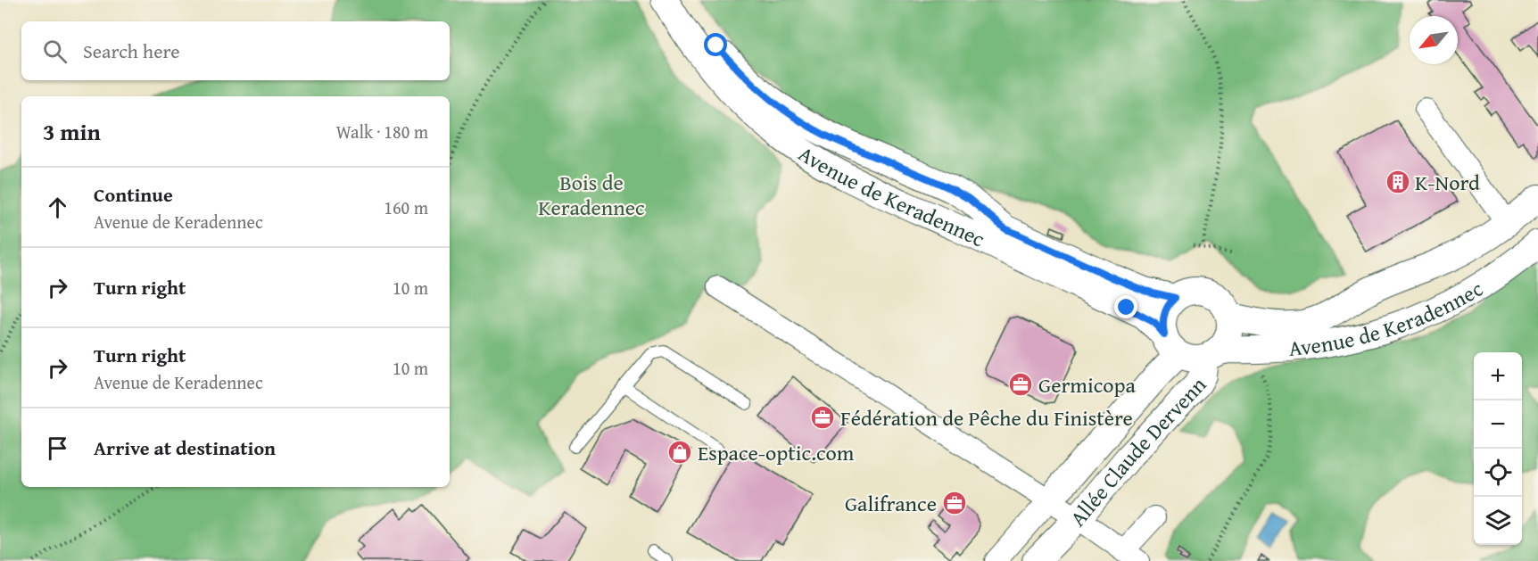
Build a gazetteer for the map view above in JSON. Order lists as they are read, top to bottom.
{
  "streets": {
    "street": ["Avenue de Keradennec", "Allée Claude Dervenn"]
  },
  "crossings": [
    ["Avenue de Keradennec", "Allée Claude Dervenn"]
  ],
  "parks": ["Bois de Keradennec"],
  "places": {
    "building": ["K-Nord"],
    "office": ["Germicopa", "Fédération de Pêche du Finistère", "Galifrance"],
    "shop": ["Espace-optic.com"]
  },
  "north": "bottom left",
  "page": {
    "search": "Search here",
    "heading": ["3 min", "Walk · 180 m"],
    "list": [
      ["Continue", "Avenue de Keradennec", "160 m"],
      ["Turn right", "10 m"],
      ["Turn right", "Avenue de Keradennec", "10 m"],
      "Arrive at destination"
    ],
    "map_buttons": ["+", "−"]
  }
}
